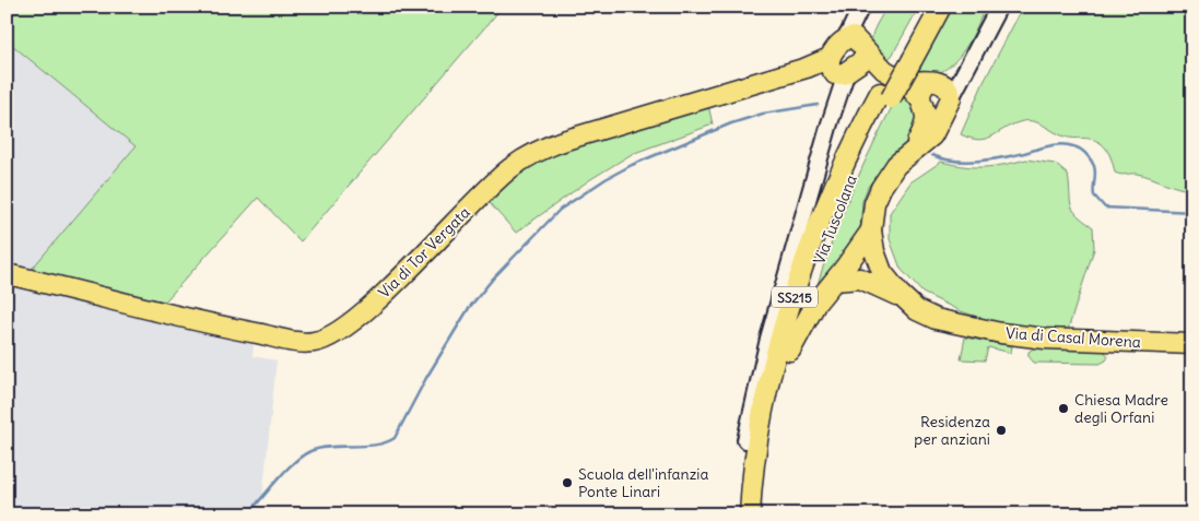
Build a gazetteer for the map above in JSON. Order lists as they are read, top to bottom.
{
  "streets": {
    "main road": [
      "Via Tuscolana",
      "Via di Tor Vergata",
      "SS215",
      "Via di Casal Morena"
    ]
  },
  "crossings": [
    ["Via Tuscolana", "Via di Tor Vergata"]
  ],
  "places": ["Chiesa Madre degli Orfani", "Residenza per anziani", "Scuola dell'infanzia Ponte Linari"]
}
